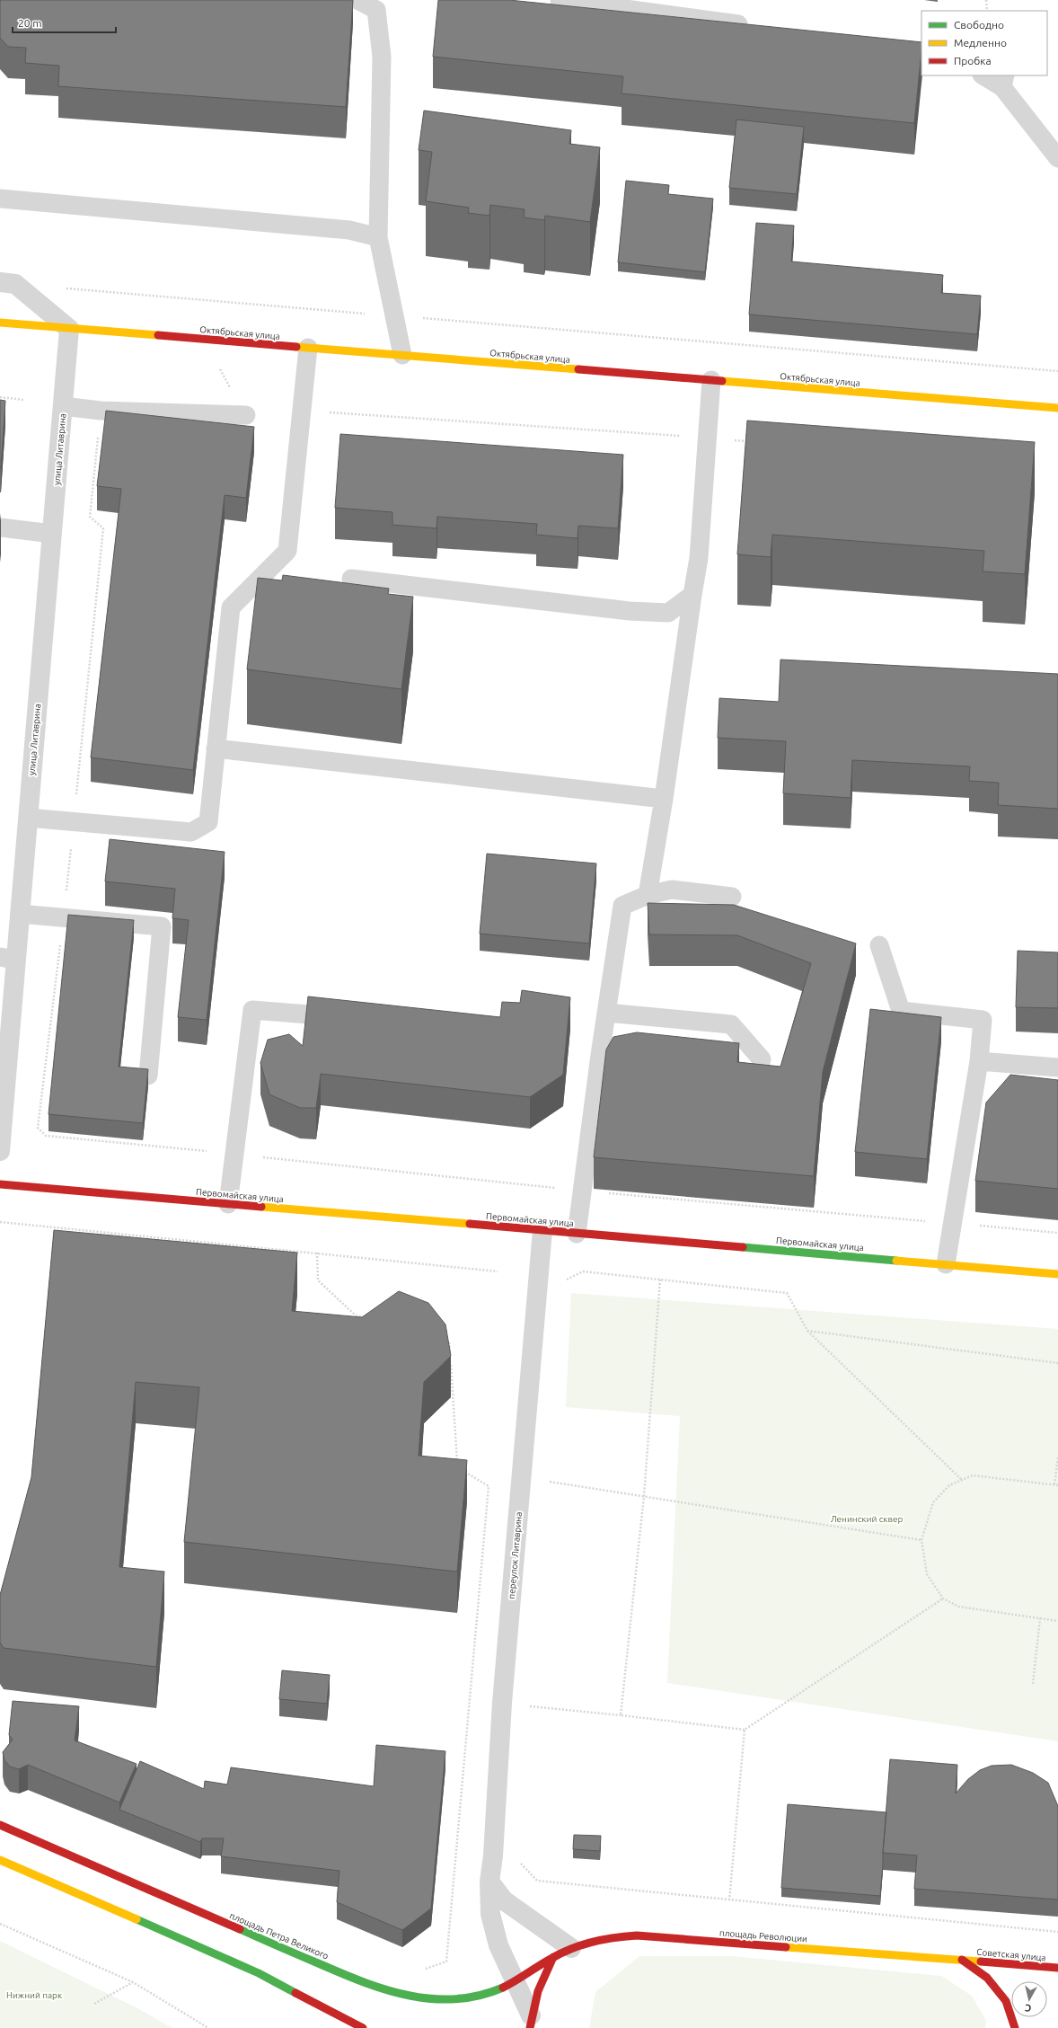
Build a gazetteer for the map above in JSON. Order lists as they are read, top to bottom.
{
  "streets": {
    "main road": [
      "Октябрьская улица",
      "Первомайская улица",
      "площадь Петра Великого",
      "площадь Революции",
      "Советская улица"
    ],
    "street": ["улица Литаврина", "переулок Литаврина"]
  },
  "crossings": [
    ["Октябрьская улица", "улица Литаврина"],
    ["Первомайская улица", "переулок Литаврина"],
    ["переулок Литаврина", "площадь Петра Великого"],
    ["площадь Петра Великого", "площадь Революции"],
    ["площадь Революции", "Советская улица"]
  ],
  "parks": ["Ленинский сквер", "Нижний парк"],
  "legend": ["Свободно", "Медленно", "Пробка"],
  "scale_bar": "20 m",
  "north": "bottom"
}
